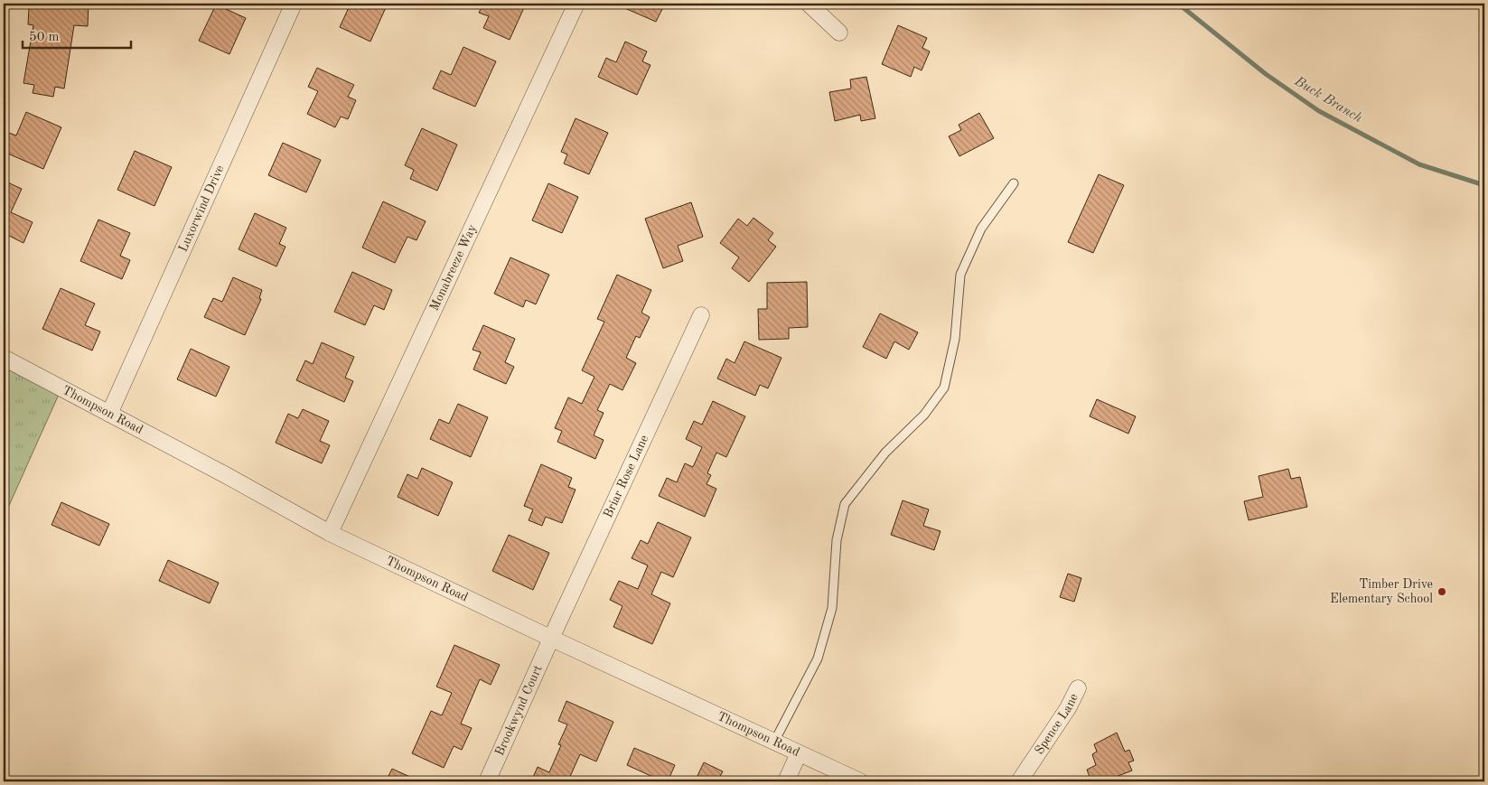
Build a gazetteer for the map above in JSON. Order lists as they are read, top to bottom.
{
  "streets": {
    "street": [
      "Luxorwind Drive",
      "Monabreeze Way",
      "Thompson Road",
      "Briar Rose Lane",
      "Brookwynd Court",
      "Spence Lane"
    ]
  },
  "crossings": [
    ["Luxorwind Drive", "Thompson Road"],
    ["Monabreeze Way", "Thompson Road"],
    ["Thompson Road", "Briar Rose Lane"],
    ["Thompson Road", "Brookwynd Court"],
    ["Briar Rose Lane", "Brookwynd Court"]
  ],
  "water": ["Buck Branch"],
  "places": ["Timber Drive Elementary School"],
  "scale_bar": "50 m"
}
